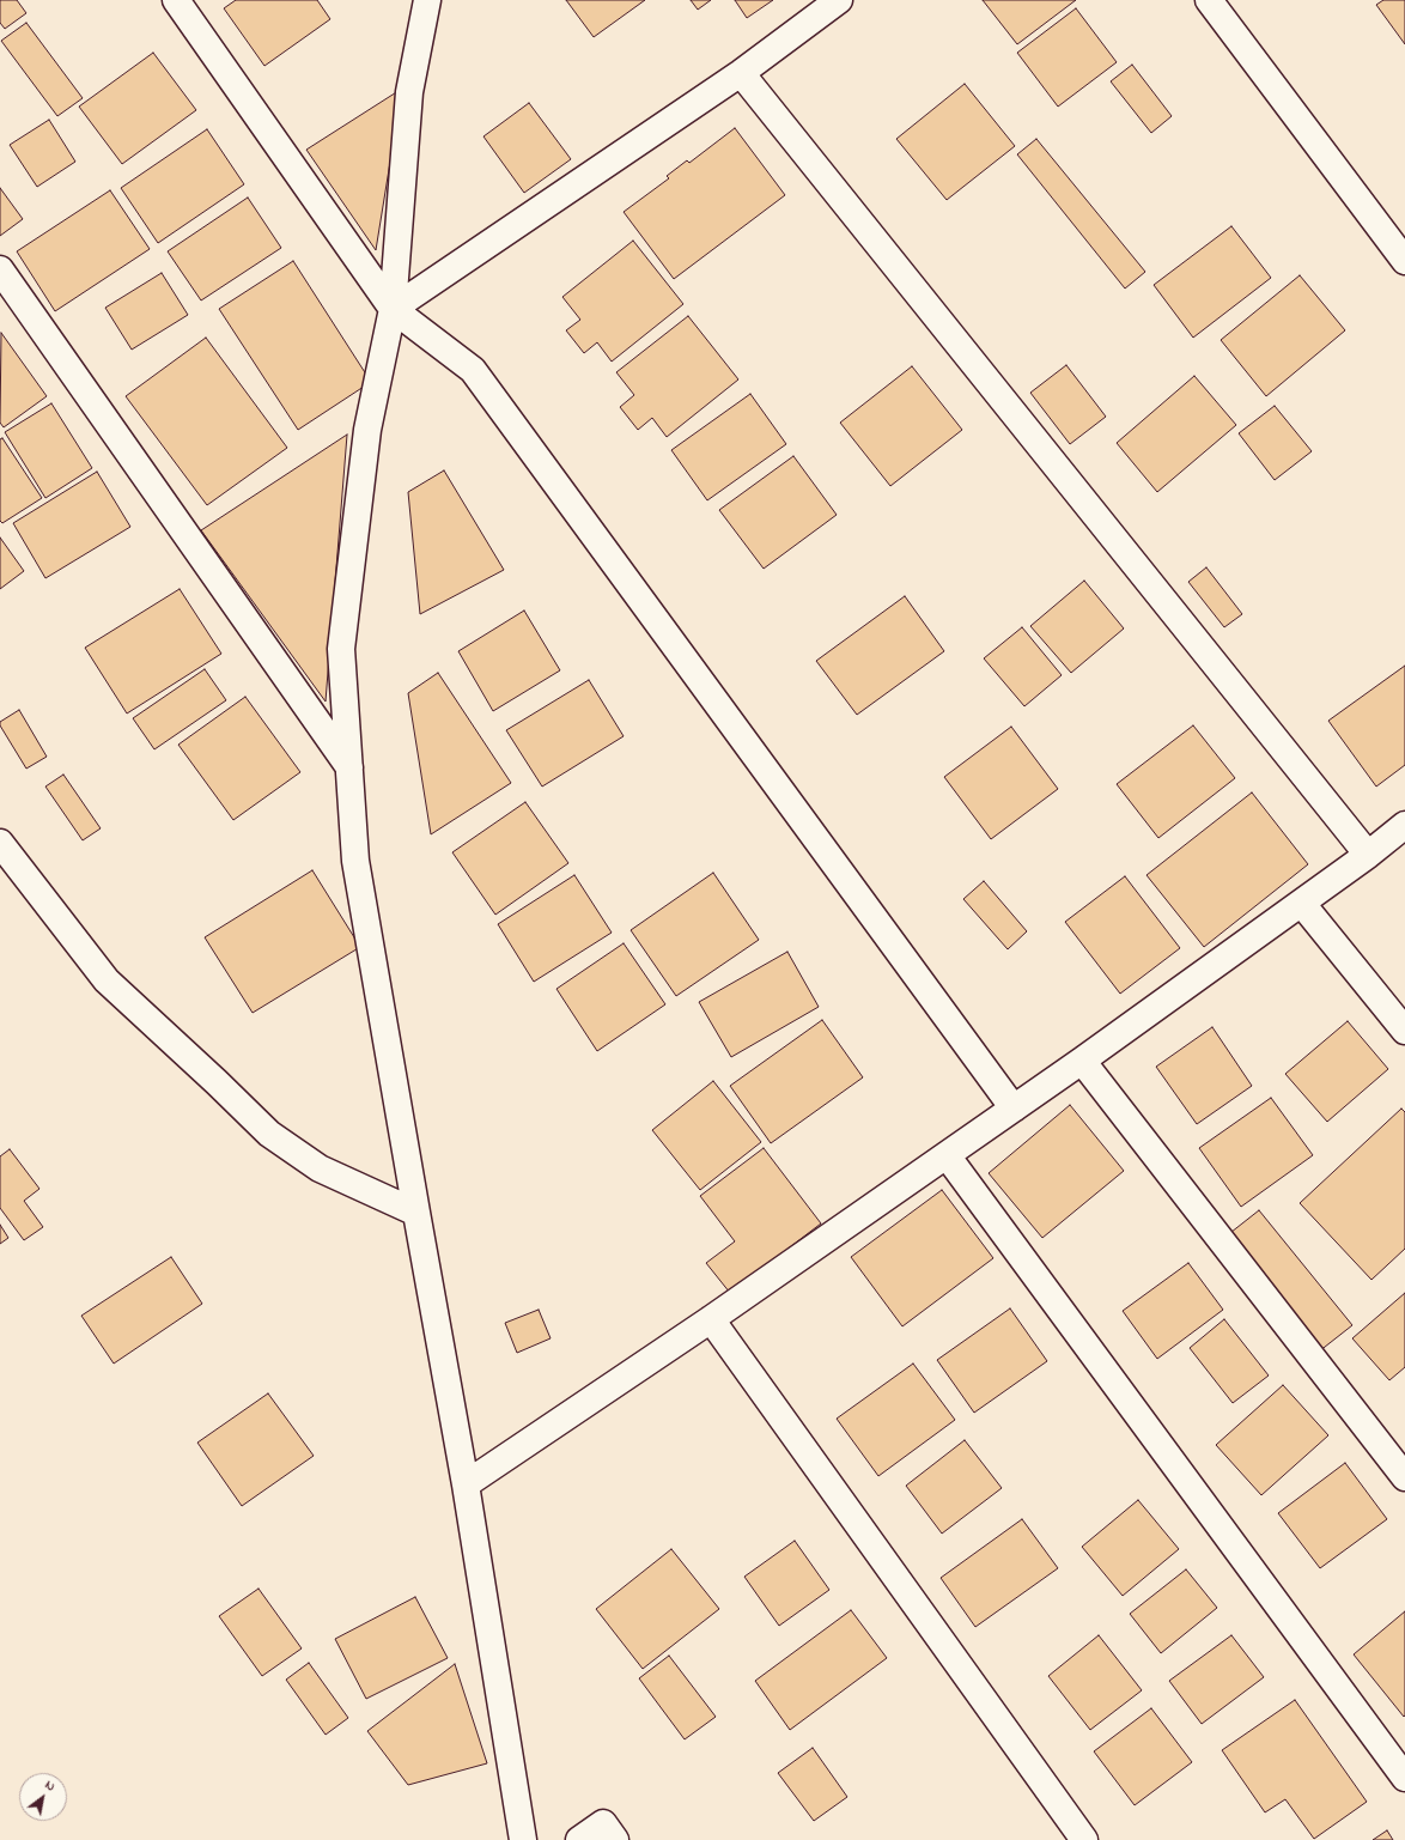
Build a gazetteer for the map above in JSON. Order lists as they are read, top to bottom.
{
  "north": "top right"
}
